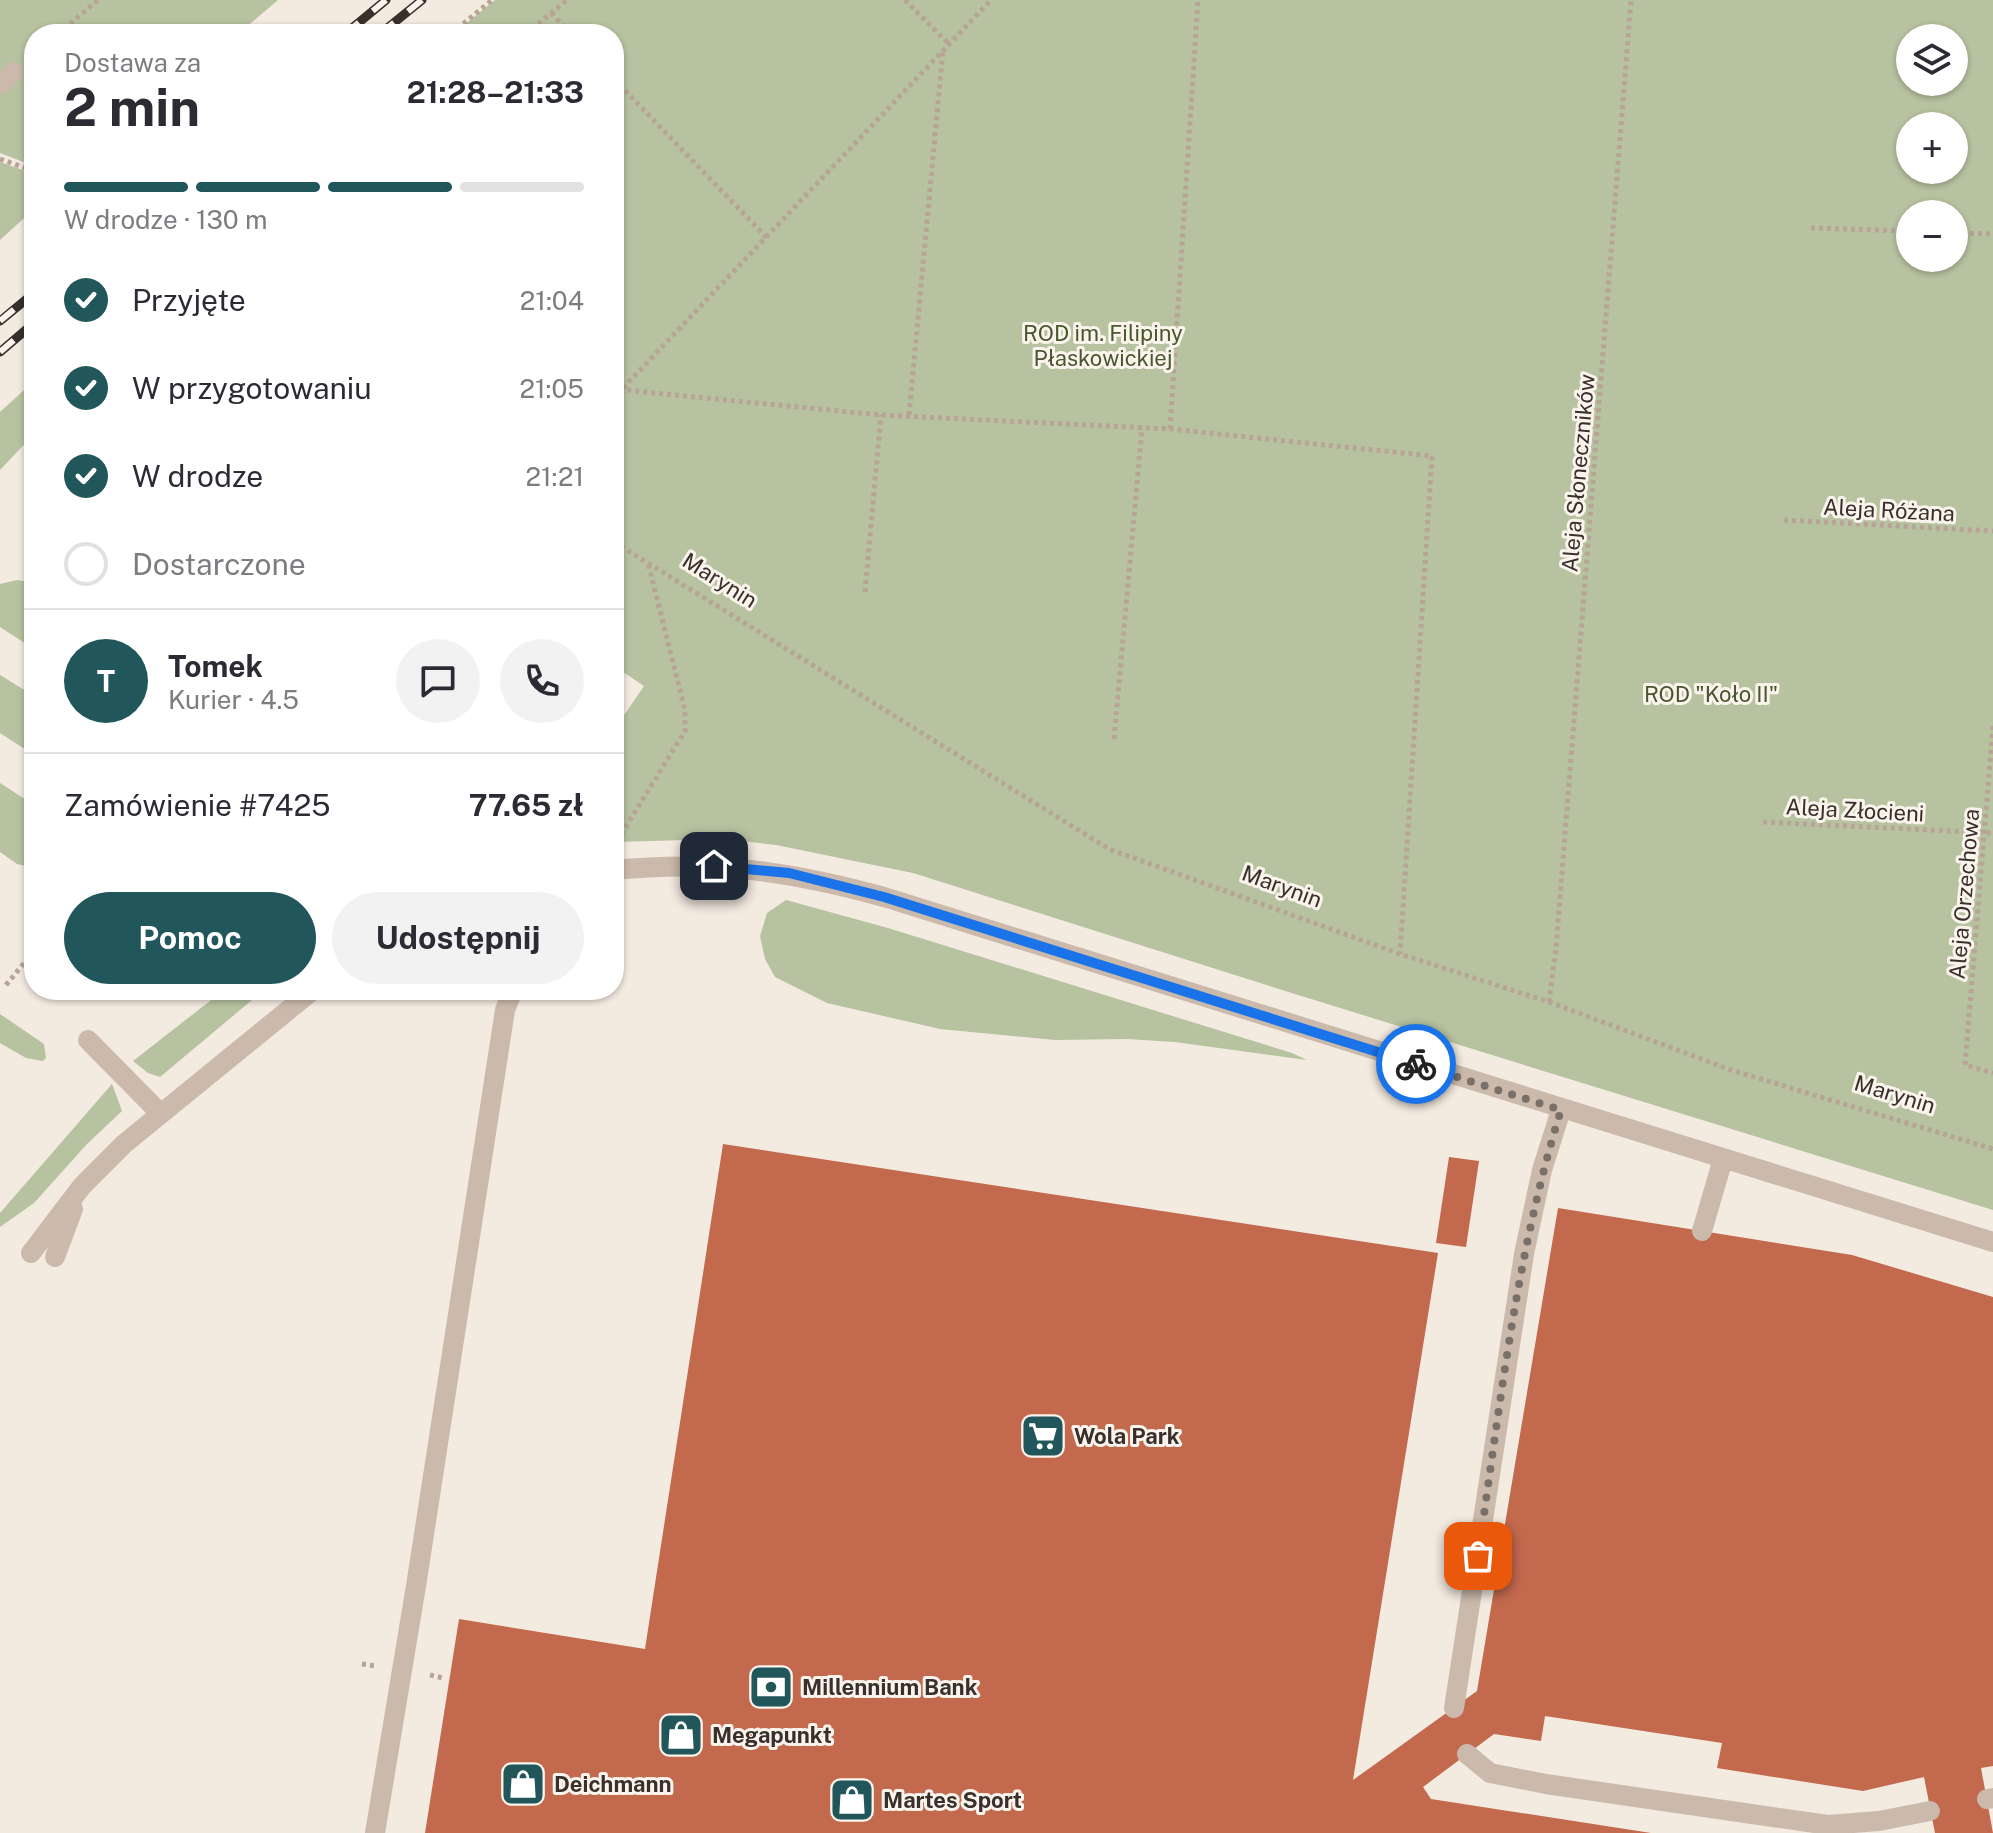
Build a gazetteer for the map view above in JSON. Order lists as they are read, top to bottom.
{
  "streets": {
    "path": [
      "Aleja Słoneczników",
      "Aleja Różana",
      "Marynin",
      "Aleja Złocieni",
      "Aleja Orzechowa"
    ]
  },
  "crossings": [
    ["Aleja Słoneczników", "Marynin"],
    ["Aleja Złocieni", "Aleja Orzechowa"]
  ],
  "parks": ["ROD im. Filipiny Płaskowickiej", "ROD \"Koło II\""],
  "places": {
    "supermarket": ["Wola Park"],
    "bank": ["Millennium Bank"],
    "shop": ["Megapunkt", "Deichmann", "Martes Sport"]
  },
  "page": {
    "map_buttons": ["+", "−"],
    "heading": ["2 min", "Dostawa za", "21:28–21:33"],
    "panel": [
      "Tomek",
      "Kurier · 4.5",
      "Zamówienie #7425",
      "77.65 zł"
    ],
    "bar": "W drodze · 130 m",
    "list": [
      ["Przyjęte", "21:04"],
      ["W przygotowaniu", "21:05"],
      ["W drodze", "21:21"],
      "Dostarczone"
    ],
    "round": "T",
    "buttons": ["Pomoc", "Udostępnij"]
  }
}
